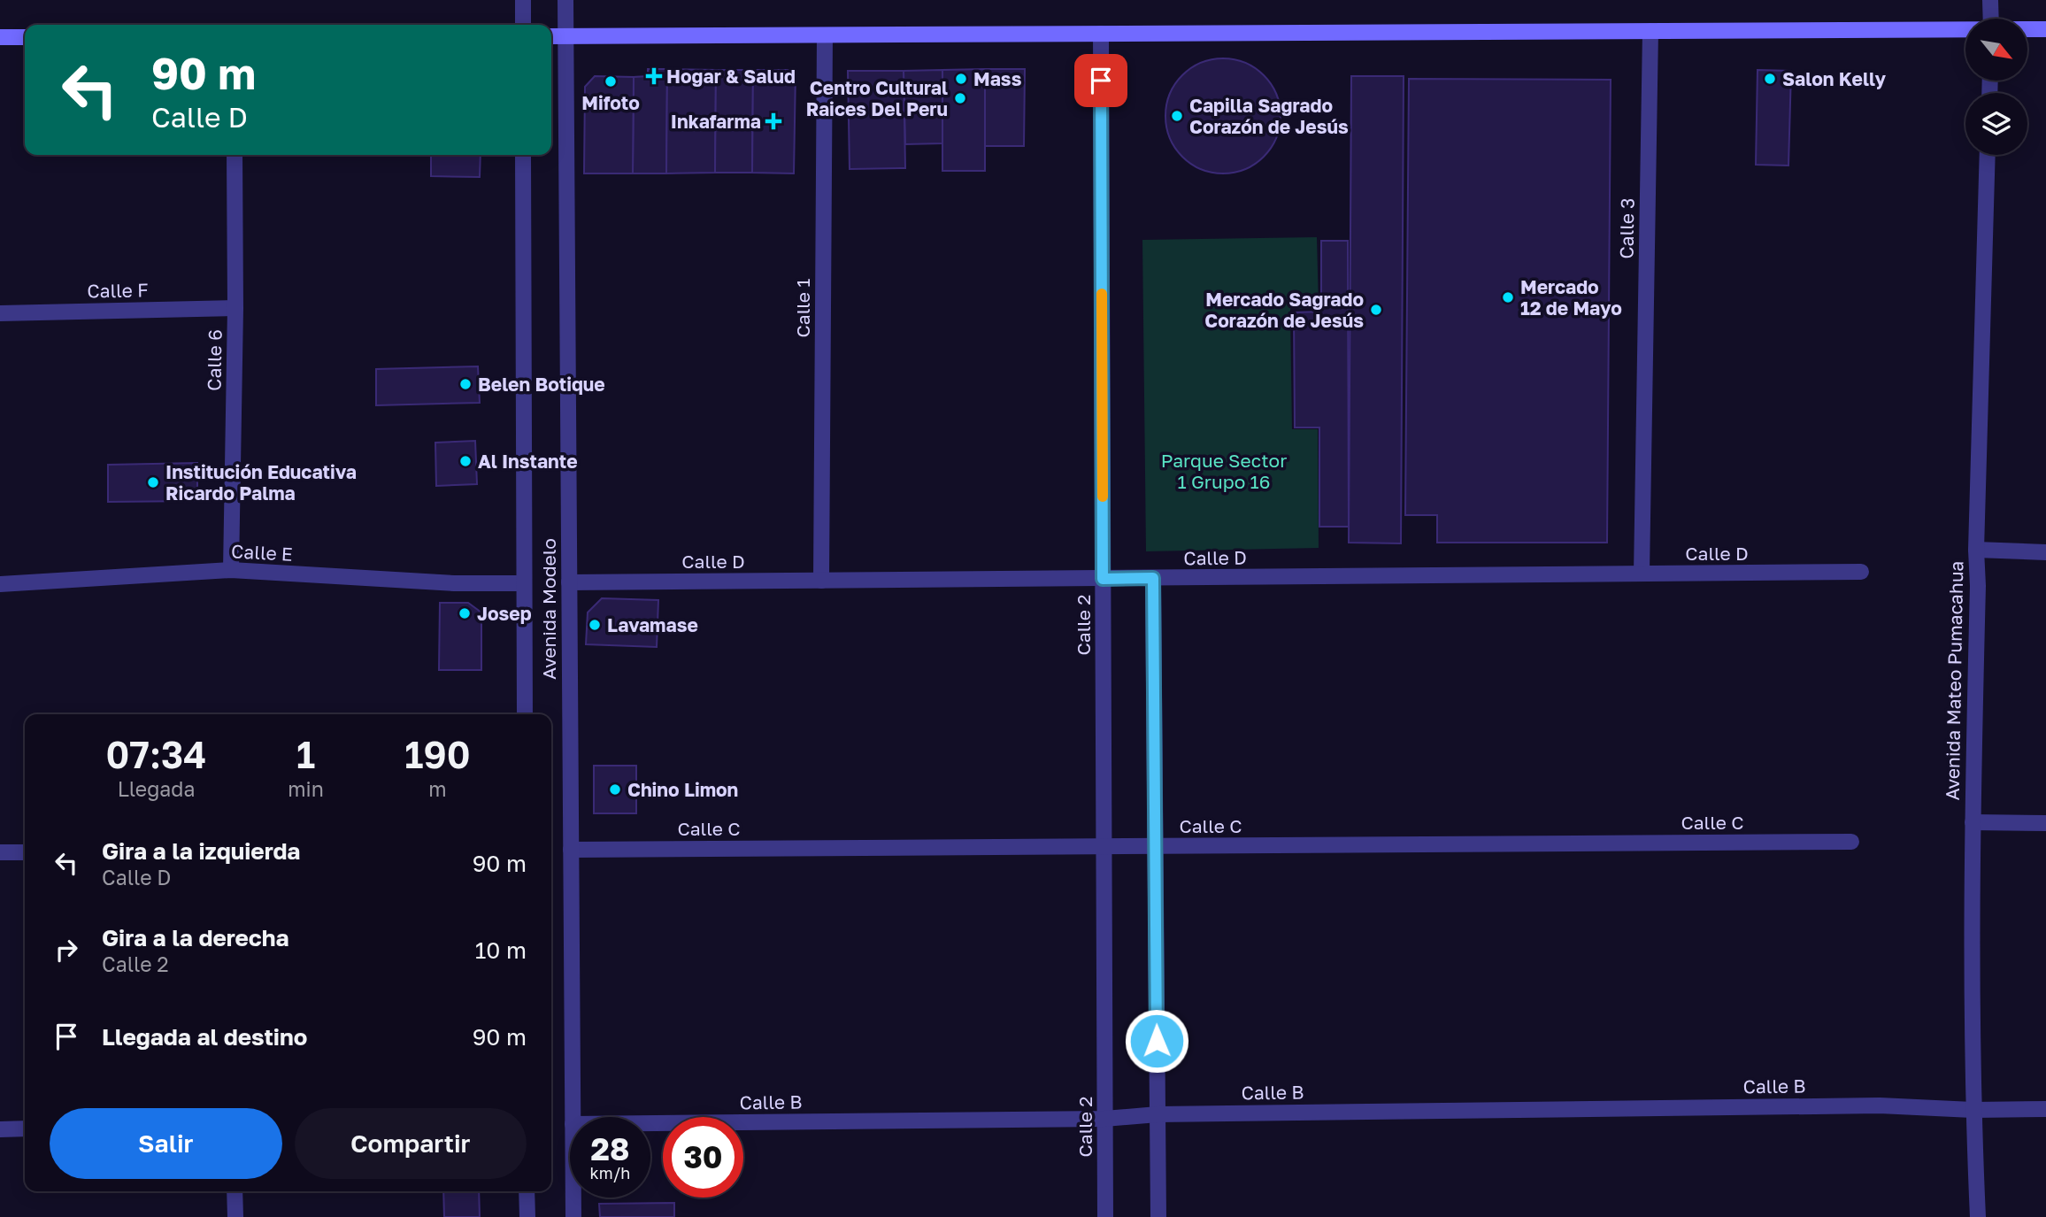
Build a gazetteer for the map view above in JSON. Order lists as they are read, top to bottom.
{
  "streets": {
    "street": [
      "Calle 3",
      "Calle F",
      "Calle 1",
      "Calle 6",
      "Calle E",
      "Calle D",
      "Avenida Modelo",
      "Calle 2",
      "Avenida Mateo Pumacahua",
      "Calle C",
      "Calle B"
    ]
  },
  "crossings": [
    ["Calle 3", "Calle D"],
    ["Calle F", "Calle 6"],
    ["Calle 1", "Calle D"],
    ["Calle 6", "Calle E"],
    ["Calle E", "Avenida Modelo"],
    ["Calle D", "Avenida Modelo"],
    ["Calle D", "Calle 2"],
    ["Avenida Modelo", "Calle C"],
    ["Calle 2", "Calle C"],
    ["Calle 2", "Calle B"],
    ["Avenida Mateo Pumacahua", "Calle B"]
  ],
  "parks": ["Parque Sector 1 Grupo 16"],
  "places": {
    "health": ["Hogar & Salud", "Inkafarma"],
    "other": [
      "Mass",
      "Salon Kelly",
      "Mifoto",
      "Centro Cultural Raices Del Peru",
      "Capilla Sagrado Corazón de Jesús",
      "Mercado 12 de Mayo",
      "Mercado Sagrado Corazón de Jesús",
      "Belen Botique",
      "Al Instante",
      "Institución Educativa Ricardo Palma",
      "Josep",
      "Lavamase",
      "Chino Limon"
    ]
  },
  "north": "bottom right",
  "page": {
    "turn": ["90 m", "Calle D"],
    "eta": [
      "07:34",
      "Llegada",
      "1",
      "min",
      "190",
      "m"
    ],
    "list": [
      {
        "name": "Gira a la izquierda",
        "note": "Calle D",
        "value": "90 m"
      },
      {
        "name": "Gira a la derecha",
        "note": "Calle 2",
        "value": "10 m"
      },
      {
        "name": "Llegada al destino",
        "value": "90 m"
      }
    ],
    "buttons": ["Salir", "Compartir"],
    "speed": "28 km/h",
    "limit": "30"
  }
}
